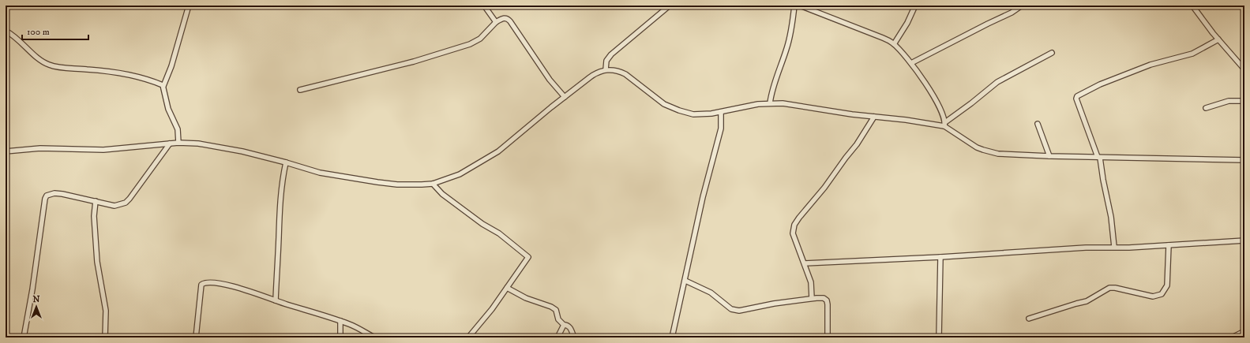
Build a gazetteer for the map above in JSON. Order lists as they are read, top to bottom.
{
  "scale_bar": "100 m",
  "north": "top"
}
